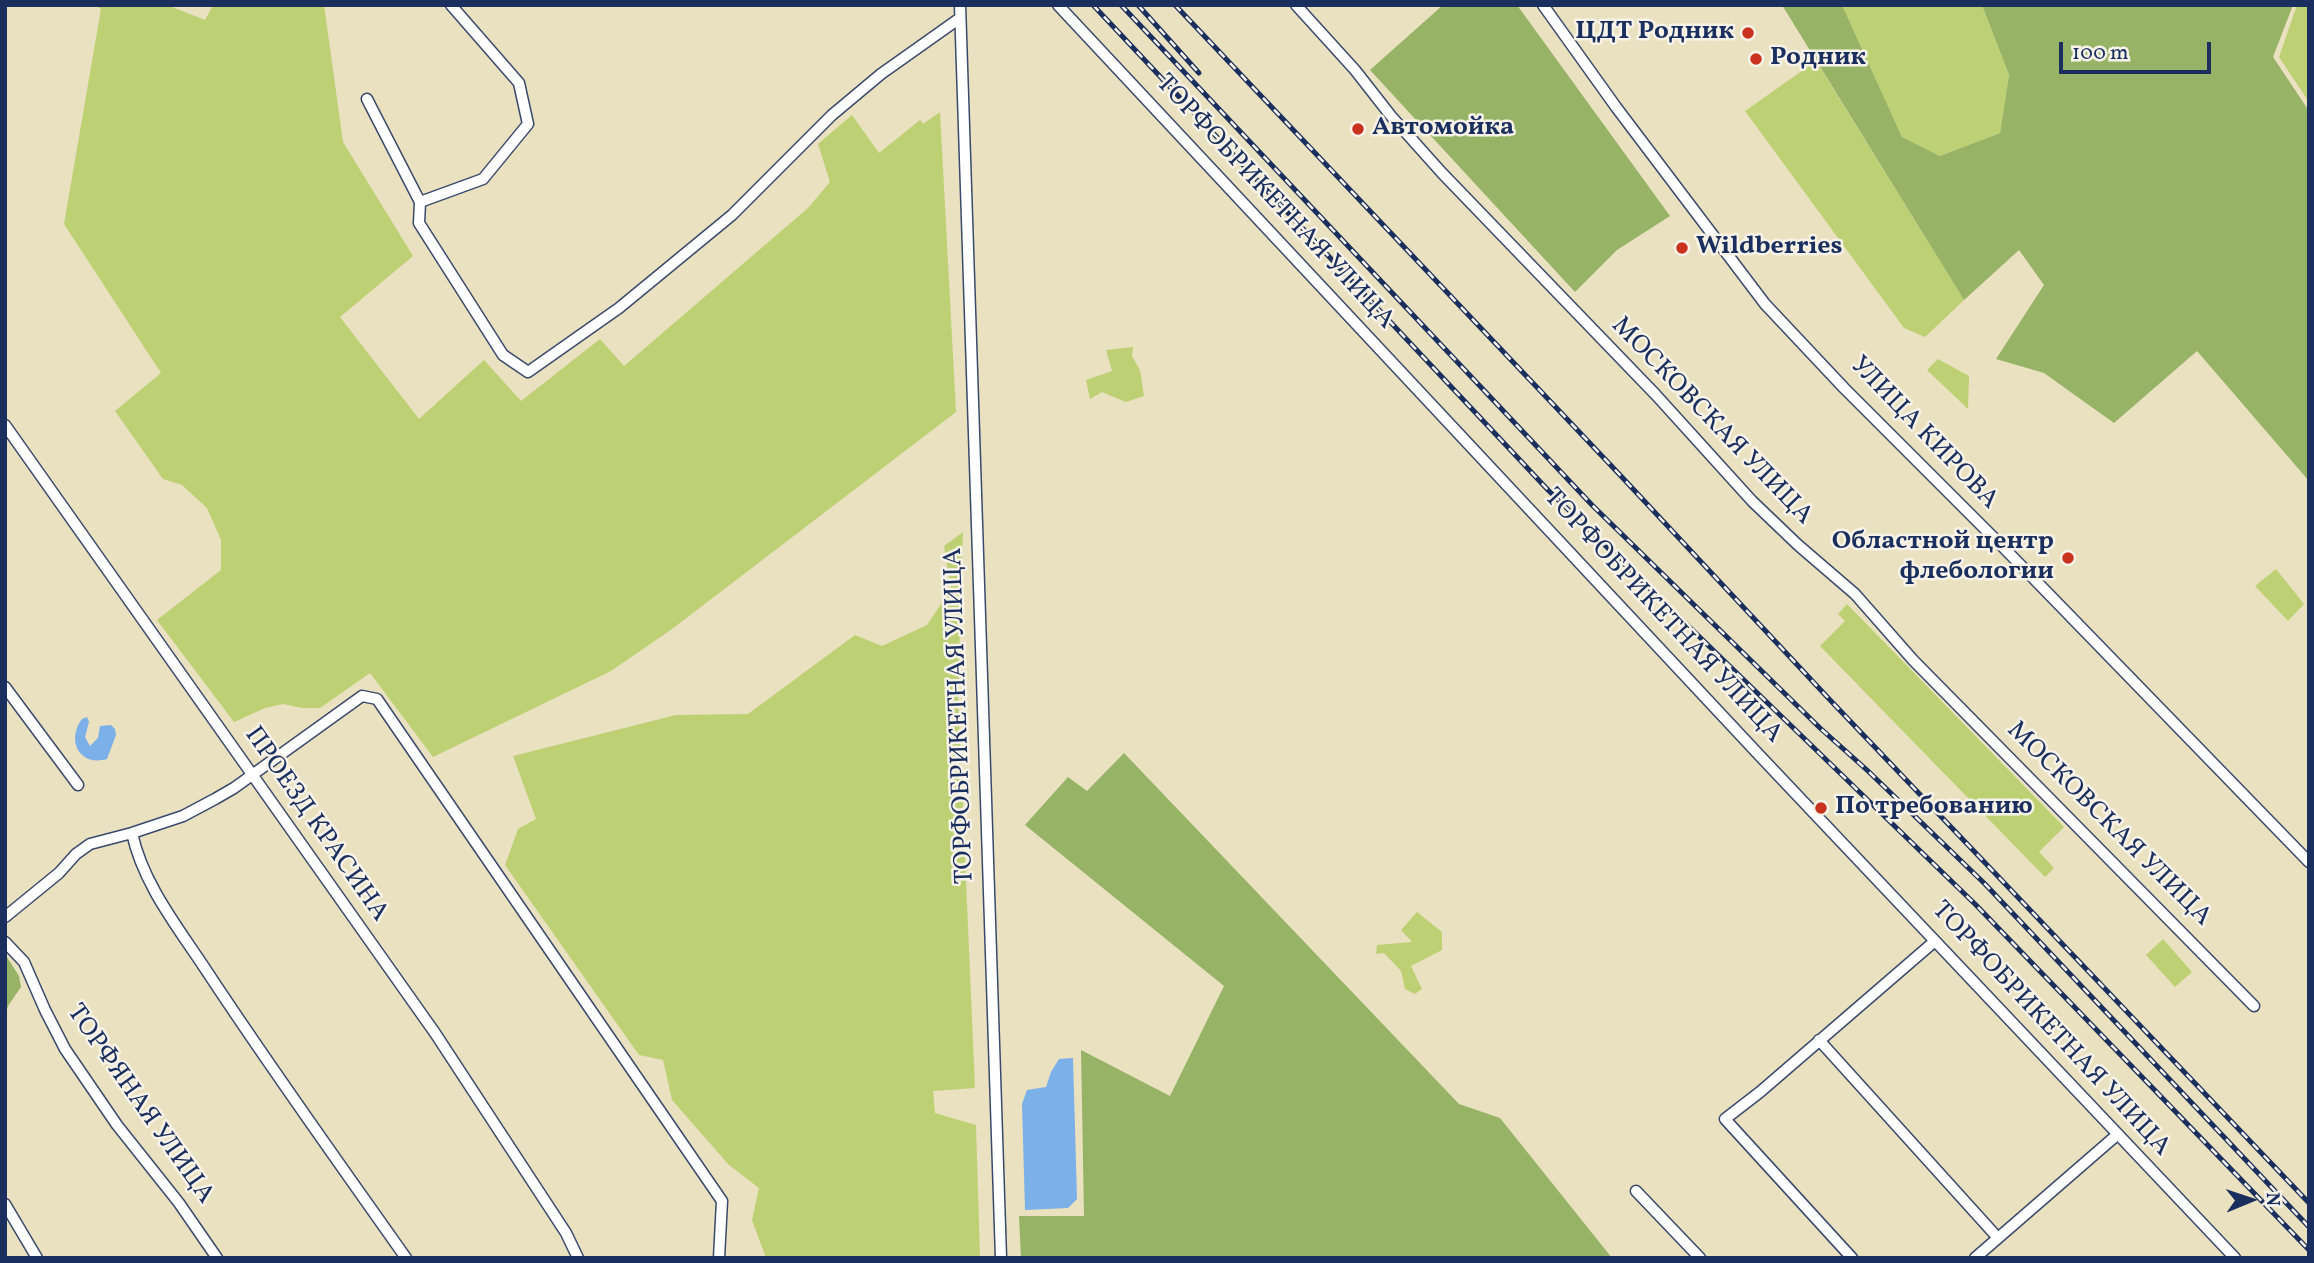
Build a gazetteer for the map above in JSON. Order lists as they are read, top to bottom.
{
  "streets": {
    "street": [
      "ТОРФОБРИКЕТНАЯ УЛИЦА",
      "МОСКОВСКАЯ УЛИЦА",
      "УЛИЦА КИРОВА",
      "ПРОЕЗД КРАСИНА",
      "ТОРФЯНАЯ УЛИЦА"
    ]
  },
  "places": [
    "ЦДТ Родник",
    "Родник",
    "Автомойка",
    "Wildberries",
    "Областной центр флебологии",
    "По требованию"
  ],
  "scale_bar": "100 m",
  "north": "right"
}
